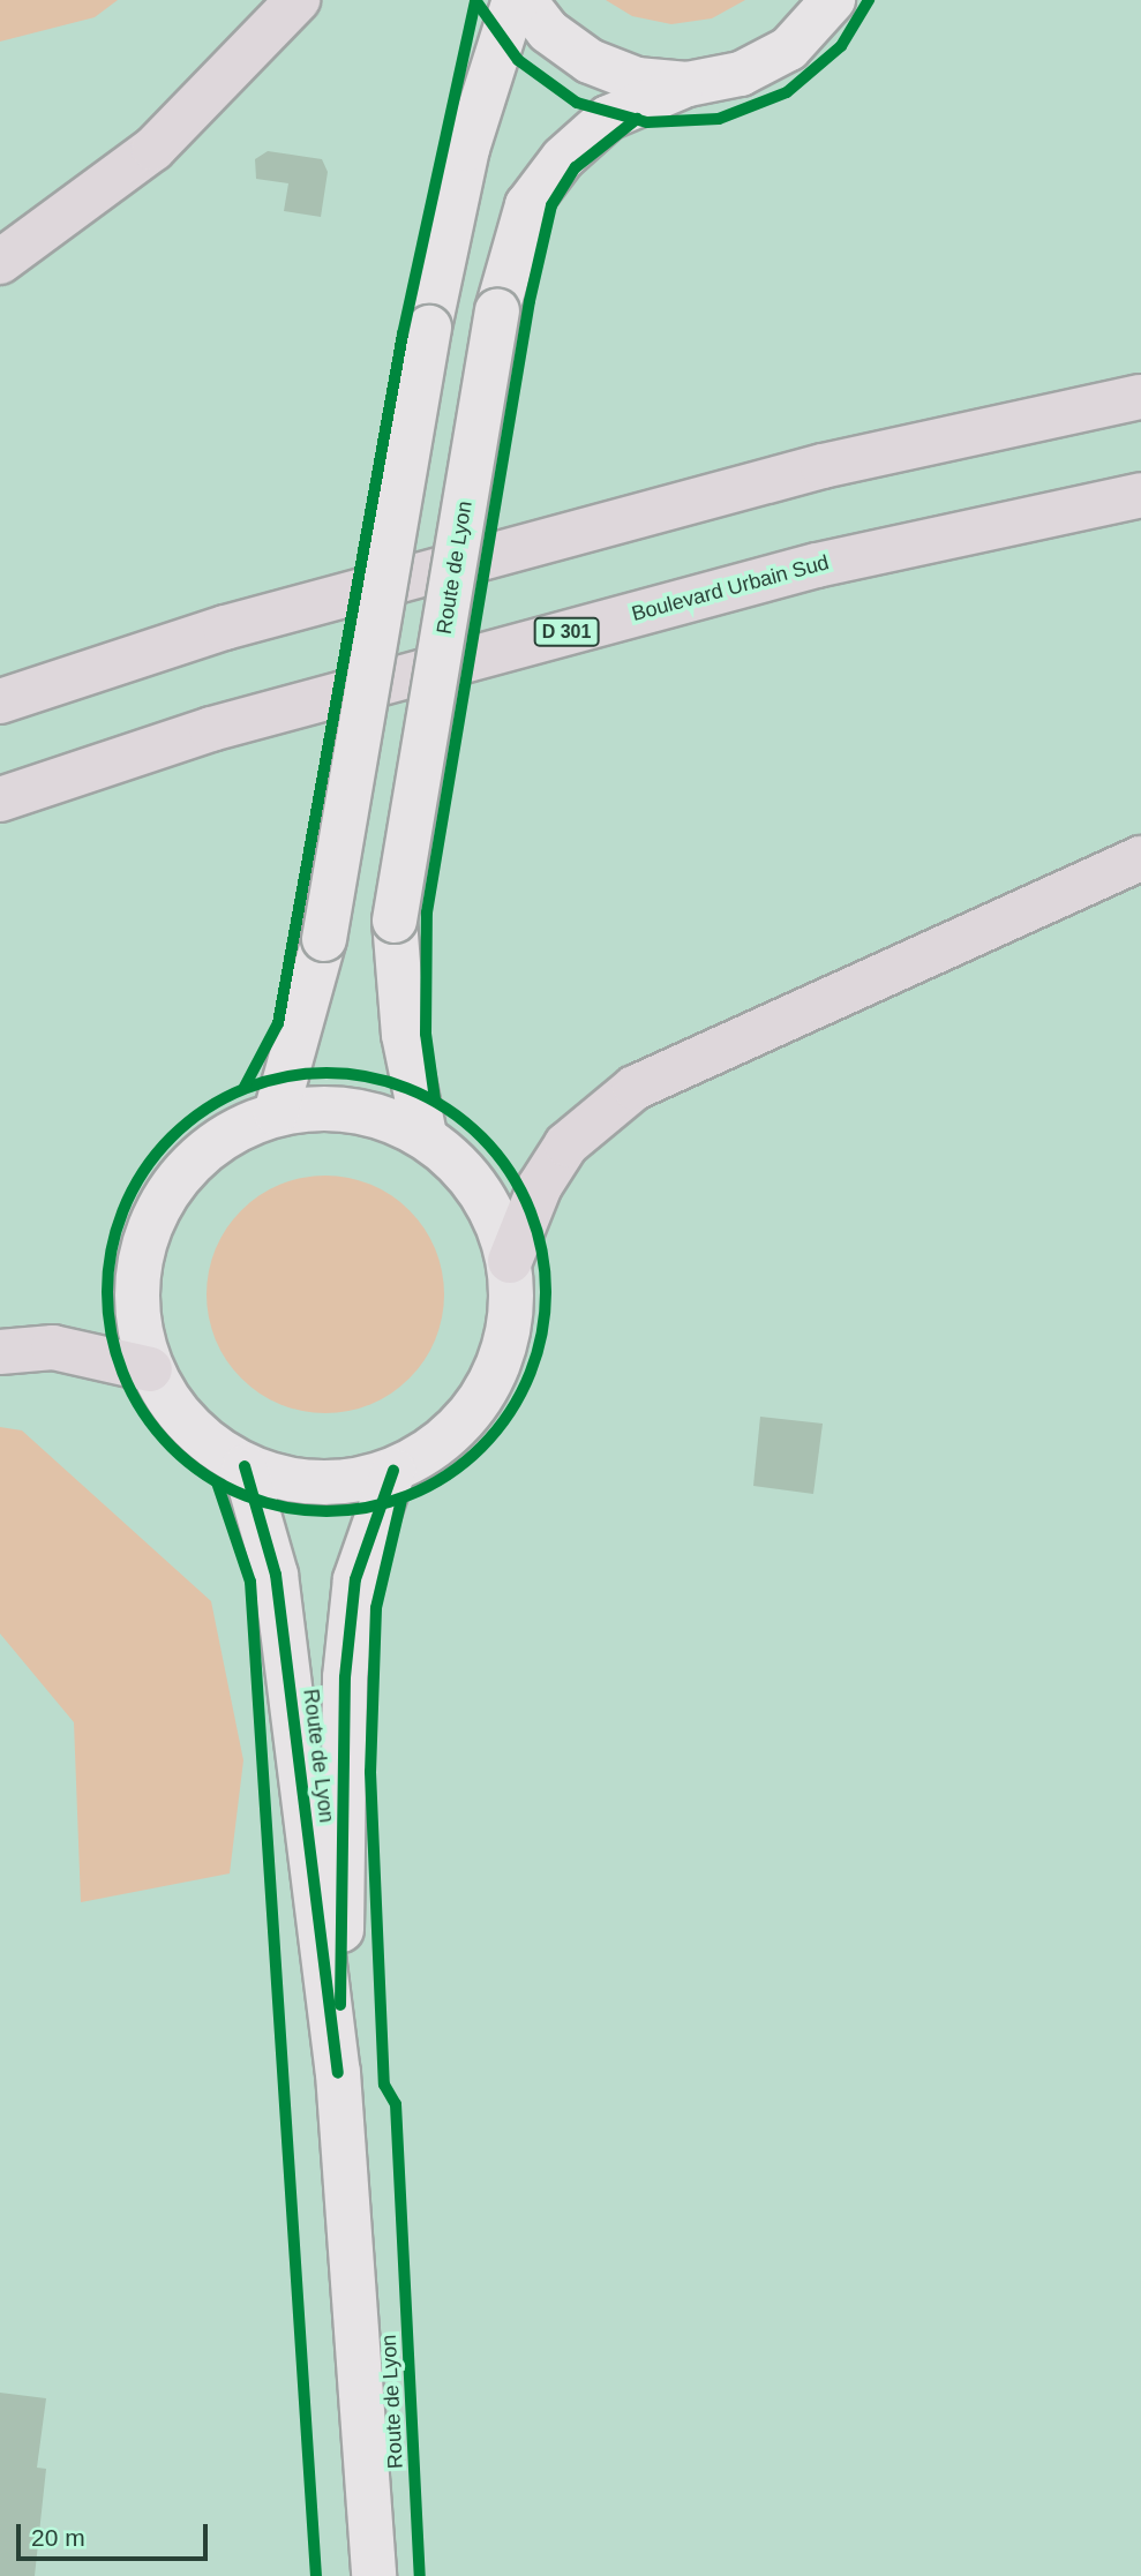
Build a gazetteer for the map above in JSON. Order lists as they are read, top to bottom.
{
  "streets": {
    "highway": ["Boulevard Urbain Sud", "D 301"],
    "main road": ["Route de Lyon"]
  },
  "scale_bar": "20 m"
}
